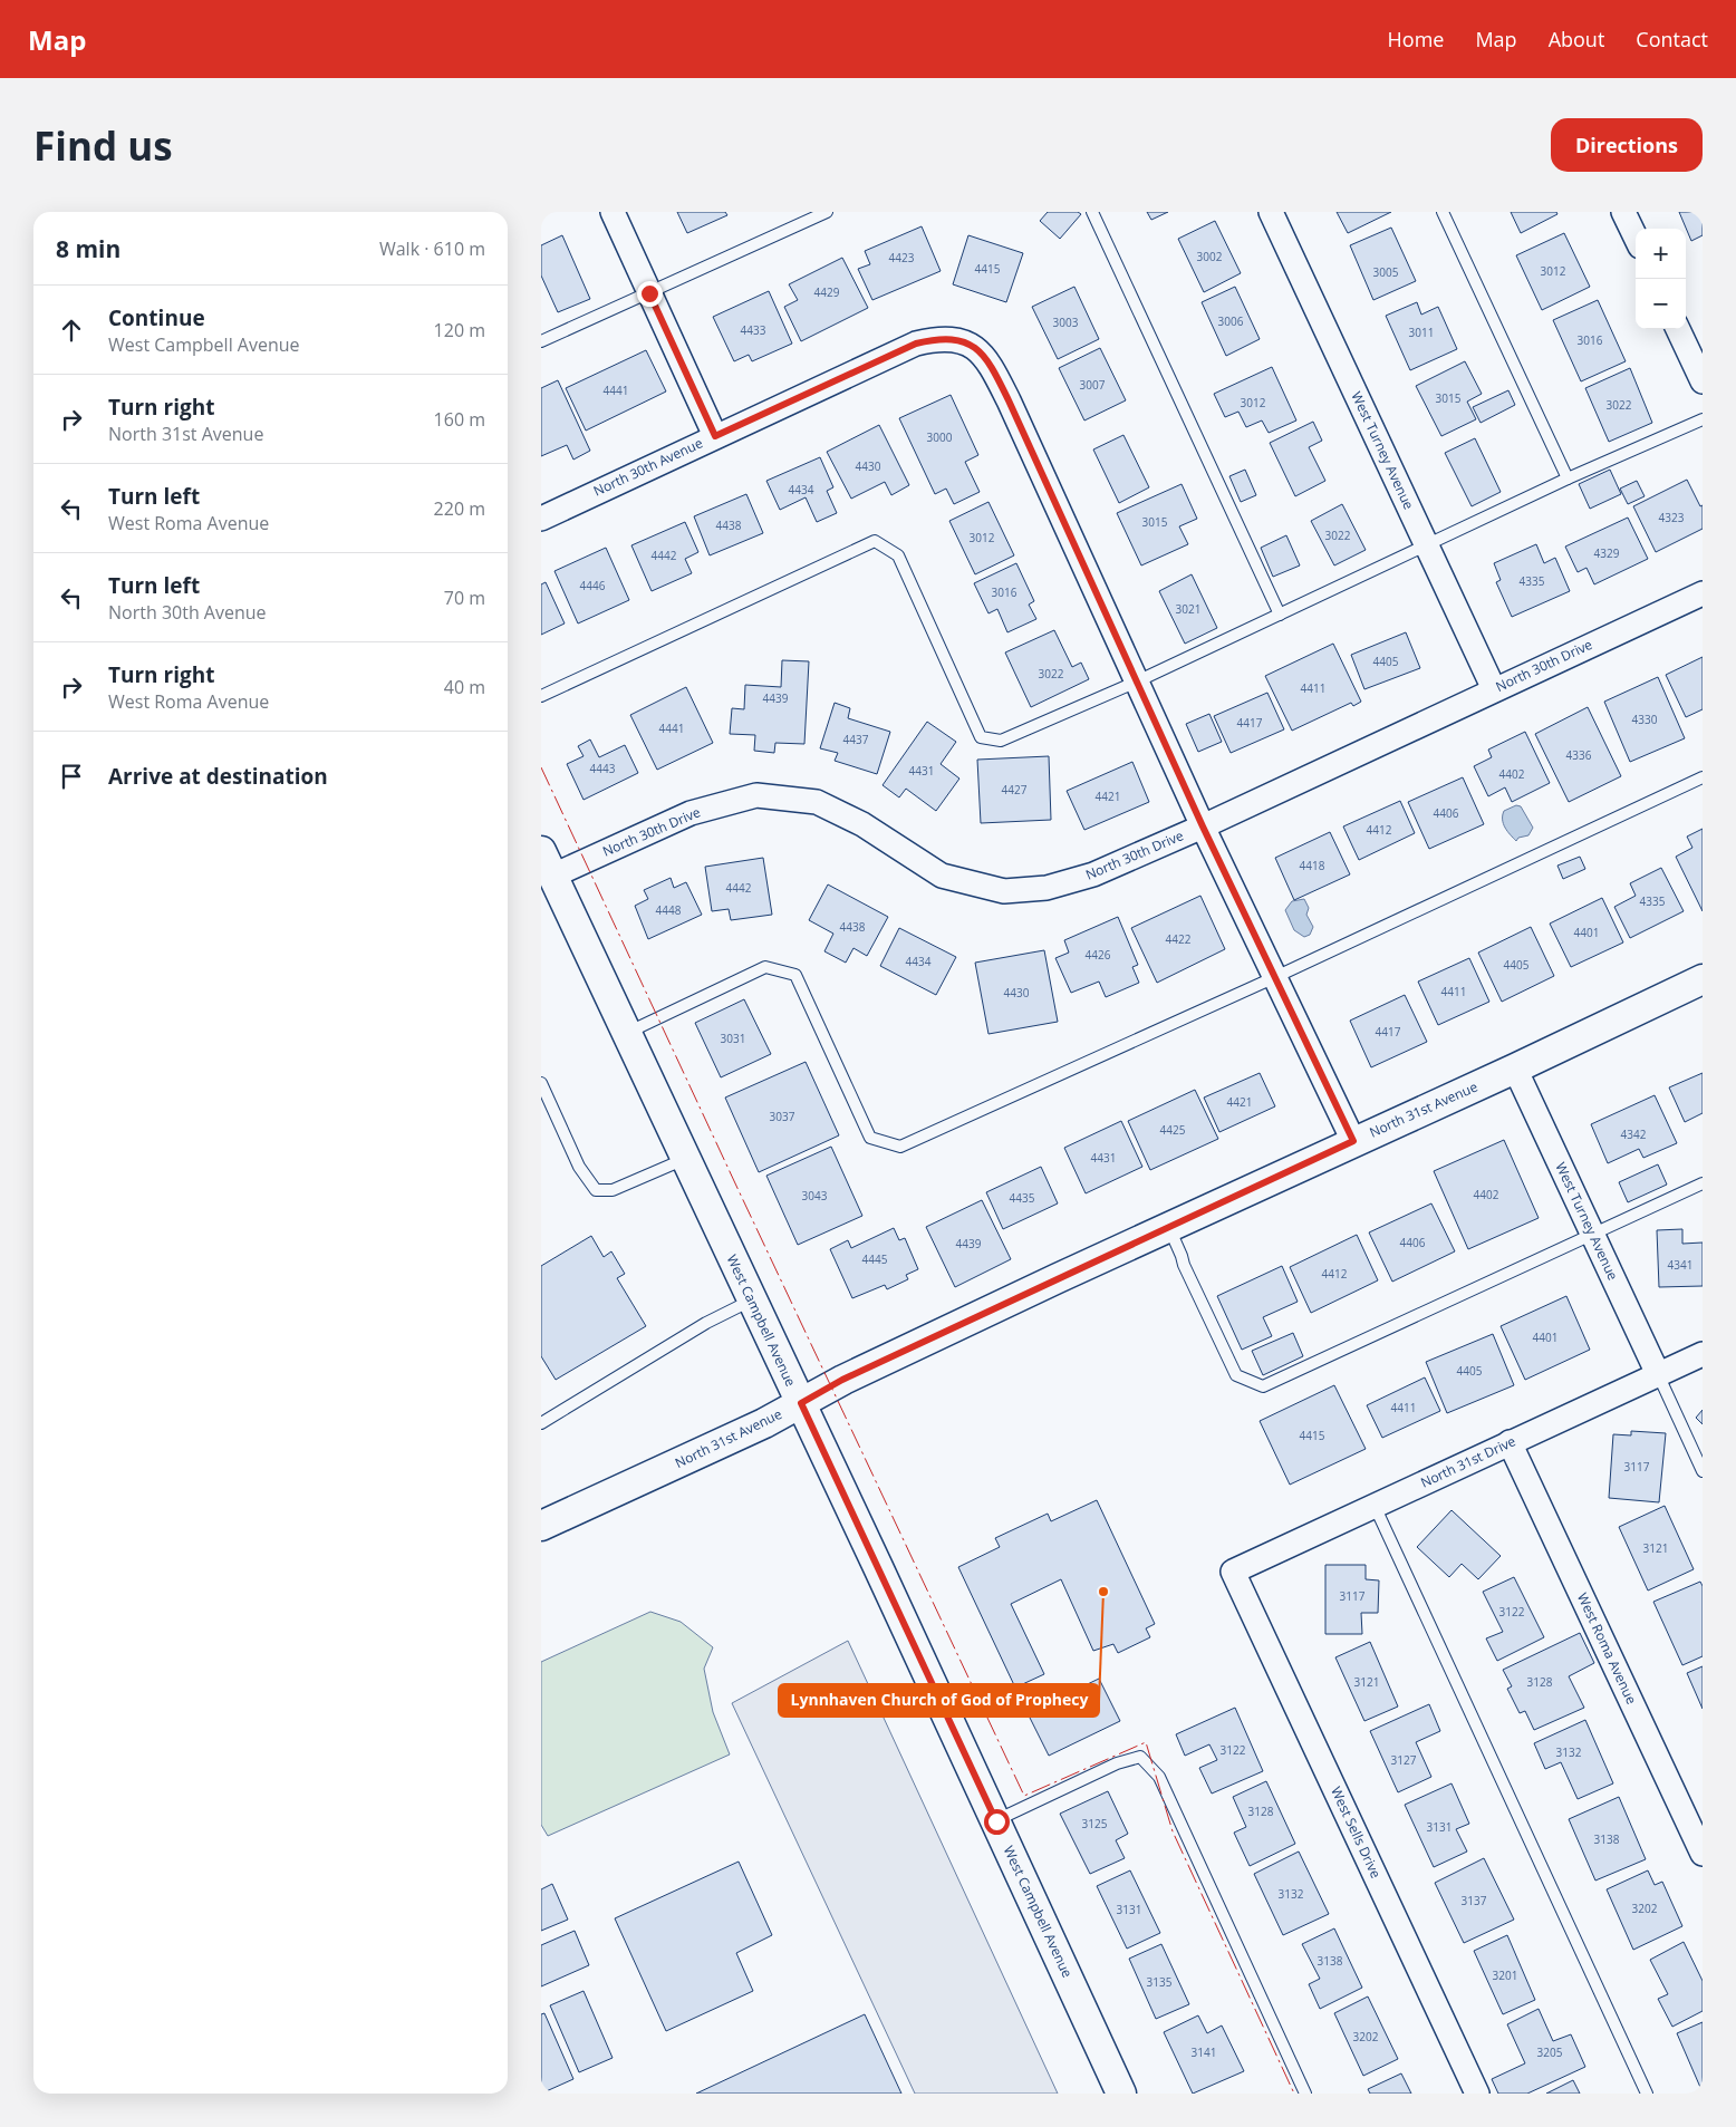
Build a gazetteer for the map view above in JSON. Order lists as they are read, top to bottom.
{
  "streets": {
    "street": [
      "West Turney Avenue",
      "North 30th Avenue",
      "North 30th Drive",
      "North 31st Avenue",
      "West Campbell Avenue",
      "North 31st Drive",
      "West Roma Avenue",
      "West Sells Drive"
    ]
  },
  "crossings": [
    ["West Turney Avenue", "North 30th Drive"],
    ["West Turney Avenue", "North 31st Avenue"],
    ["West Turney Avenue", "North 31st Drive"],
    ["North 30th Drive", "West Campbell Avenue"],
    ["North 31st Avenue", "West Campbell Avenue"],
    ["North 31st Drive", "West Roma Avenue"],
    ["North 31st Drive", "West Sells Drive"]
  ],
  "places": ["Lynnhaven Church of God of Prophecy"],
  "house_numbers": [
    "3002",
    "4423",
    "4415",
    "3012",
    "3005",
    "4429",
    "3006",
    "3003",
    "4433",
    "3011",
    "3016",
    "3007",
    "4441",
    "3015",
    "3012",
    "3022",
    "3000",
    "4430",
    "4434",
    "4323",
    "3015",
    "4438",
    "3022",
    "3012",
    "4329",
    "4442",
    "4335",
    "4446",
    "3016",
    "3021",
    "4405",
    "3022",
    "4411",
    "4439",
    "4330",
    "4417",
    "4441",
    "4437",
    "4336",
    "4443",
    "4431",
    "4402",
    "4427",
    "4421",
    "4406",
    "4412",
    "4418",
    "4442",
    "4335",
    "4448",
    "4438",
    "4401",
    "4422",
    "4426",
    "4434",
    "4405",
    "4411",
    "4430",
    "4417",
    "3031",
    "4421",
    "3037",
    "4425",
    "4342",
    "4431",
    "4402",
    "3043",
    "4435",
    "4406",
    "4439",
    "4445",
    "4341",
    "4412",
    "4401",
    "4405",
    "4411",
    "4415",
    "3117",
    "3121",
    "3117",
    "3122",
    "3121",
    "3128",
    "3122",
    "3132",
    "3127",
    "3128",
    "3125",
    "3131",
    "3138",
    "3132",
    "3137",
    "3202",
    "3131",
    "3138",
    "3201",
    "3135",
    "3202",
    "3141",
    "3205"
  ],
  "page": {
    "header": "Map",
    "nav": [
      "Home",
      "Map",
      "About",
      "Contact"
    ],
    "buttons": "Directions",
    "title": "Find us",
    "heading": ["8 min", "Walk · 610 m"],
    "map_buttons": ["+", "−"],
    "list": [
      ["Continue", "West Campbell Avenue", "120 m"],
      ["Turn right", "North 31st Avenue", "160 m"],
      ["Turn left", "West Roma Avenue", "220 m"],
      ["Turn left", "North 30th Avenue", "70 m"],
      ["Turn right", "West Roma Avenue", "40 m"],
      "Arrive at destination"
    ]
  }
}
